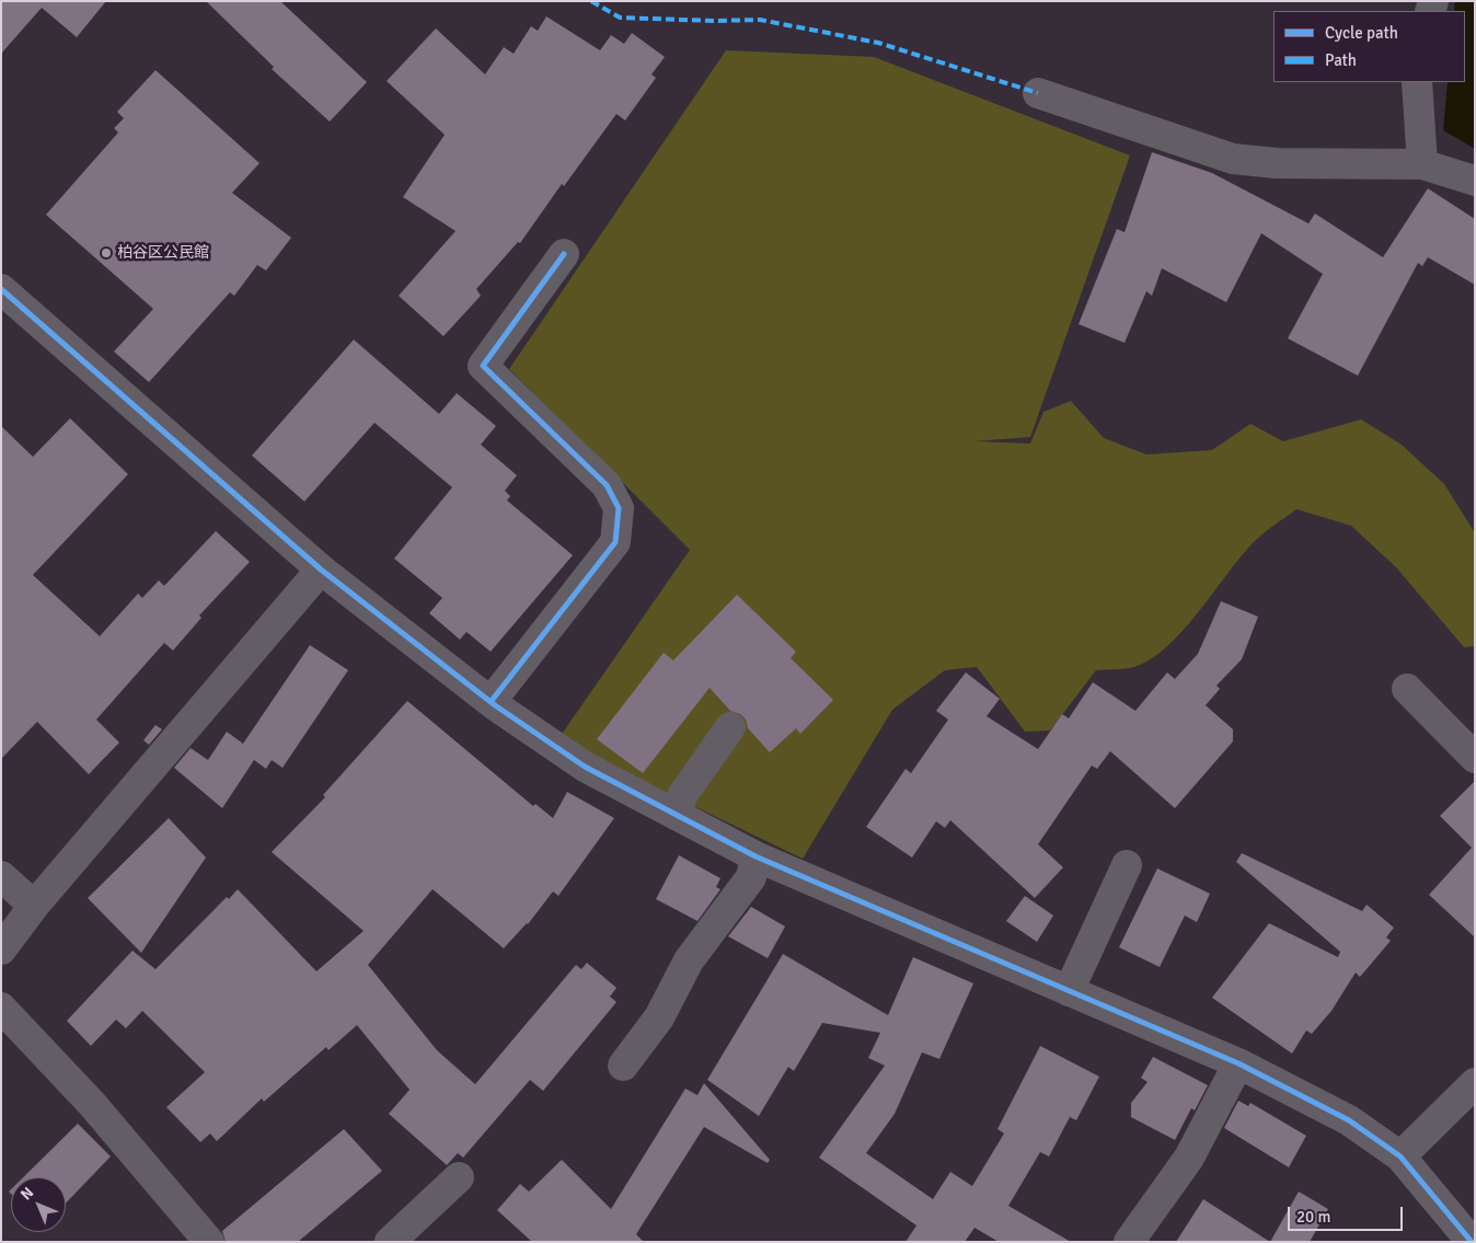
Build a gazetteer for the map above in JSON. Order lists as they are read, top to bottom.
{
  "places": ["柏谷区公民館"],
  "legend": ["Cycle path", "Path"],
  "scale_bar": "20 m",
  "north": "top left"
}
